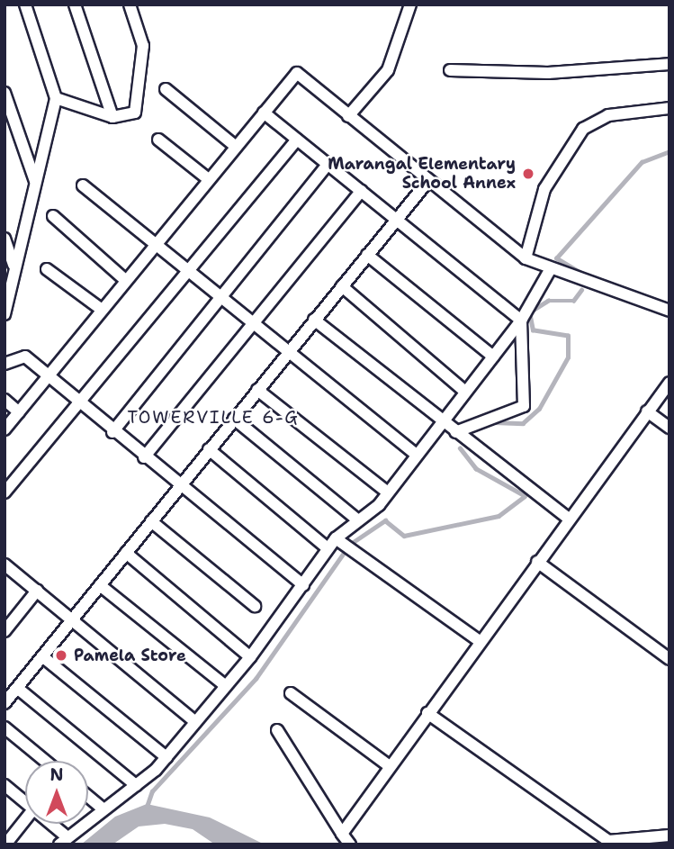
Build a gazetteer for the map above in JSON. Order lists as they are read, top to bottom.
{
  "districts": ["TOWERVILLE 6-G"],
  "places": ["Marangal Elementary School Annex", "Pamela Store"],
  "north": "top"
}
